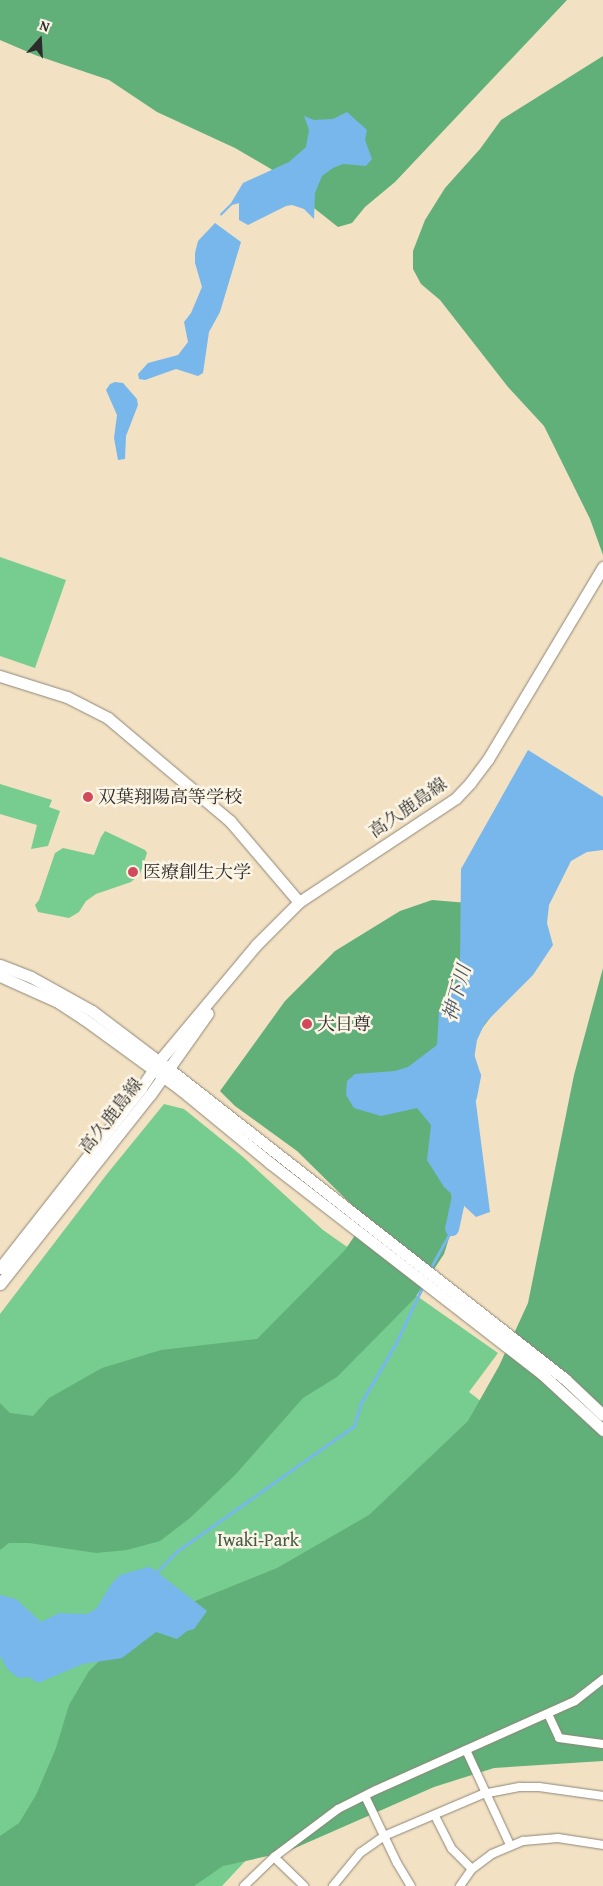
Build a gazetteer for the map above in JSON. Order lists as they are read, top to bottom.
{
  "streets": {
    "street": ["高久鹿島線"]
  },
  "water": ["神下川"],
  "parks": ["Iwaki-Park"],
  "places": ["双葉翔陽高等学校", "医療創生大学", "大日尊"],
  "north": "top"
}
